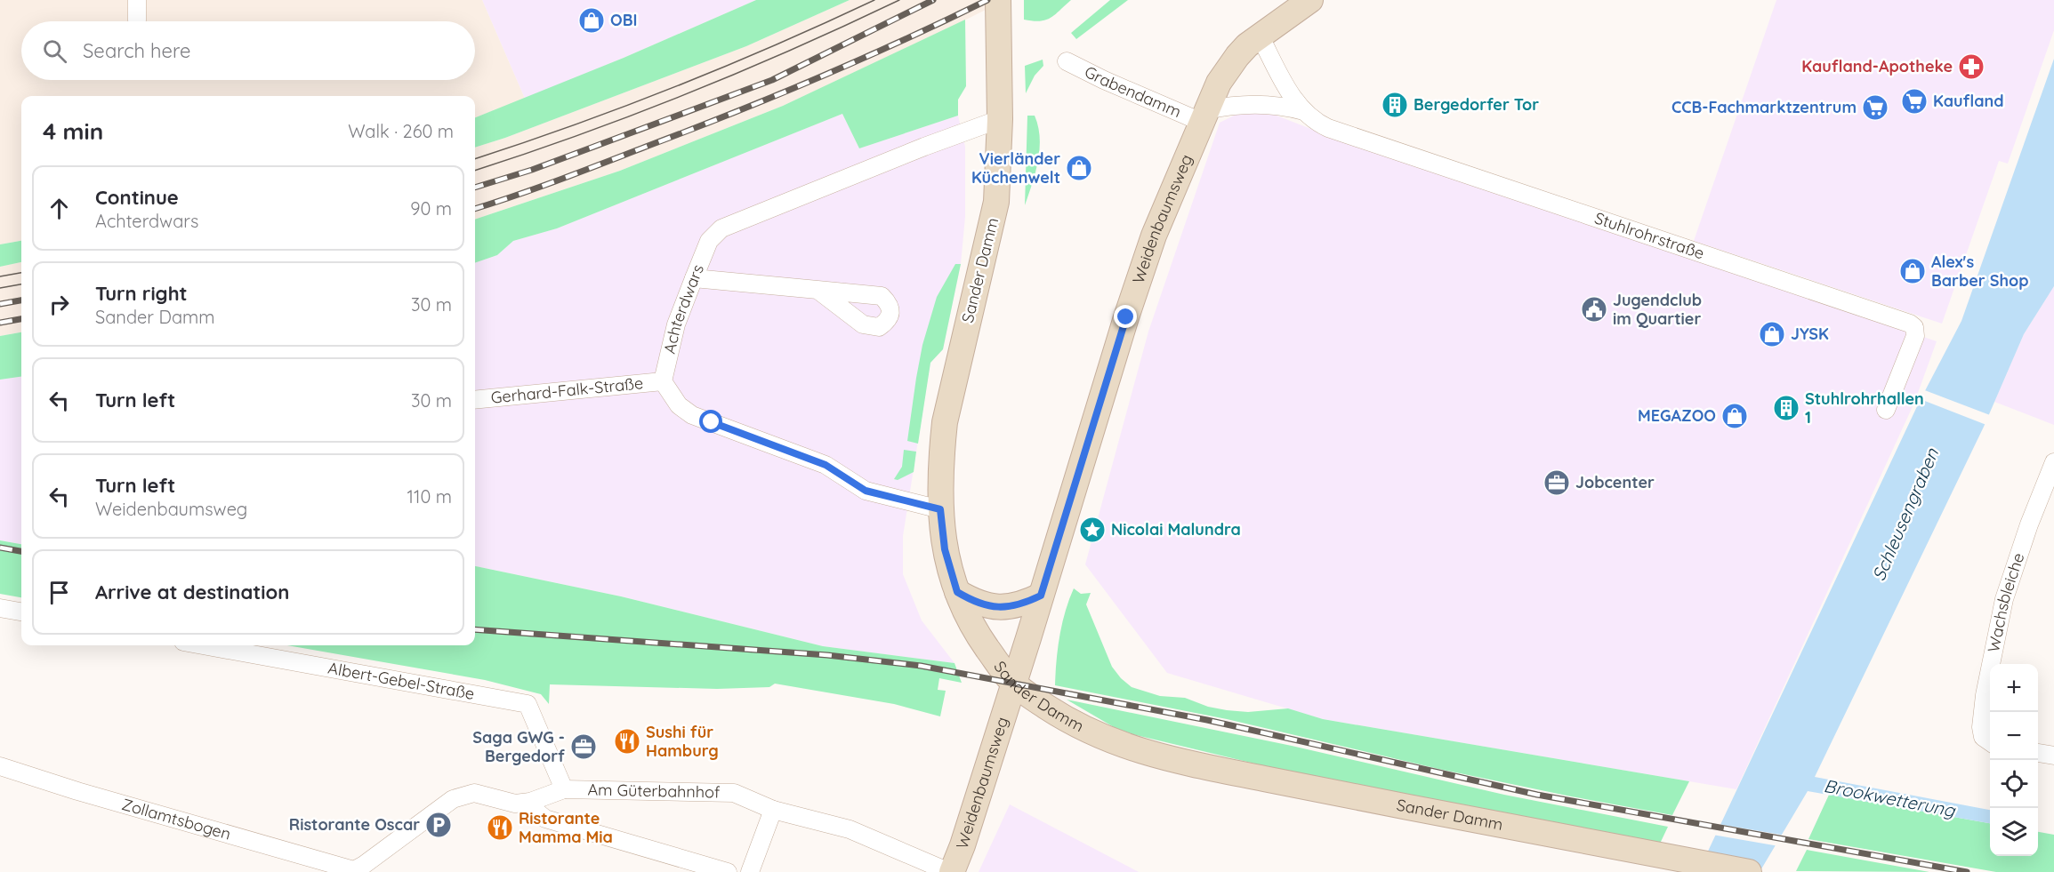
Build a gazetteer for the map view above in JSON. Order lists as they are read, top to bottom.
{
  "streets": {
    "main road": ["Weidenbaumsweg", "Sander Damm"],
    "street": [
      "Grabendamm",
      "Stuhlrohrstraße",
      "Achterdwars",
      "Gerhard-Falk-Straße",
      "Wachsbleiche",
      "Albert-Gebel-Straße",
      "Am Güterbahnhof",
      "Zollamtsbogen"
    ]
  },
  "crossings": [
    ["Grabendamm", "Weidenbaumsweg"],
    ["Grabendamm", "Stuhlrohrstraße"],
    ["Weidenbaumsweg", "Stuhlrohrstraße"],
    ["Weidenbaumsweg", "Sander Damm"],
    ["Weidenbaumsweg", "Am Güterbahnhof"],
    ["Sander Damm", "Achterdwars"],
    ["Achterdwars", "Gerhard-Falk-Straße"],
    ["Albert-Gebel-Straße", "Am Güterbahnhof"],
    ["Albert-Gebel-Straße", "Zollamtsbogen"],
    ["Am Güterbahnhof", "Zollamtsbogen"]
  ],
  "water": ["Schleusengraben", "Brookwetterung"],
  "places": {
    "shop": [
      "OBI",
      "Vierländer Küchenwelt",
      "Alex's Barber Shop",
      "JYSK",
      "MEGAZOO"
    ],
    "pharmacy": ["Kaufland-Apotheke"],
    "supermarket": ["Kaufland", "CCB-Fachmarktzentrum"],
    "building": ["Bergedorfer Tor", "Stuhlrohrhallen 1"],
    "public building": ["Jugendclub im Quartier"],
    "office": ["Jobcenter", "Saga GWG - Bergedorf"],
    "place": ["Nicolai Malundra"],
    "restaurant": ["Sushi für Hamburg", "Ristorante Mamma Mia"],
    "parking": ["Ristorante Oscar"]
  },
  "page": {
    "search": "Search here",
    "heading": ["4 min", "Walk · 260 m"],
    "list": [
      ["Continue", "Achterdwars", "90 m"],
      ["Turn right", "Sander Damm", "30 m"],
      ["Turn left", "30 m"],
      ["Turn left", "Weidenbaumsweg", "110 m"],
      "Arrive at destination"
    ],
    "map_buttons": ["+", "−"]
  }
}
